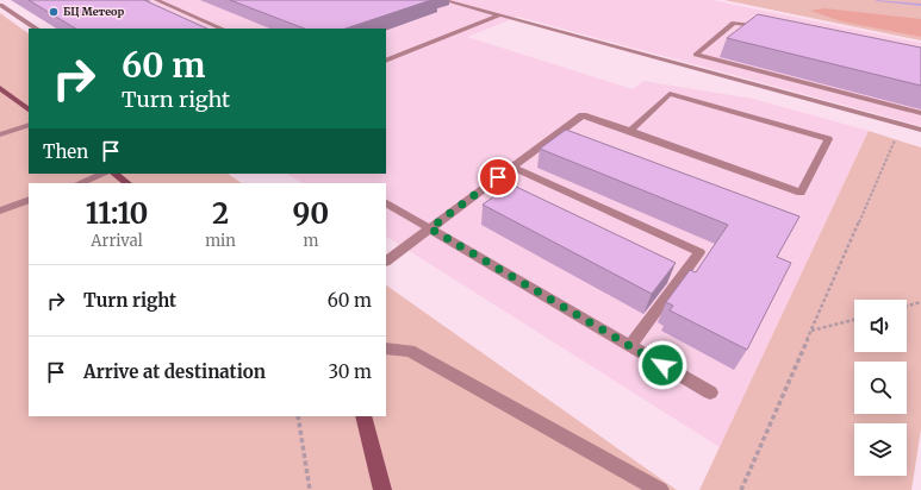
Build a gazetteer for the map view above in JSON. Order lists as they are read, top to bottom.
{
  "places": ["БЦ Метеор"],
  "page": {
    "turn": ["60 m", "Turn right"],
    "then": "Then",
    "eta": [
      "11:10",
      "Arrival",
      "2",
      "min",
      "90",
      "m"
    ],
    "list": [
      {
        "name": "Turn right",
        "value": "60 m"
      },
      {
        "name": "Arrive at destination",
        "value": "30 m"
      }
    ]
  }
}
